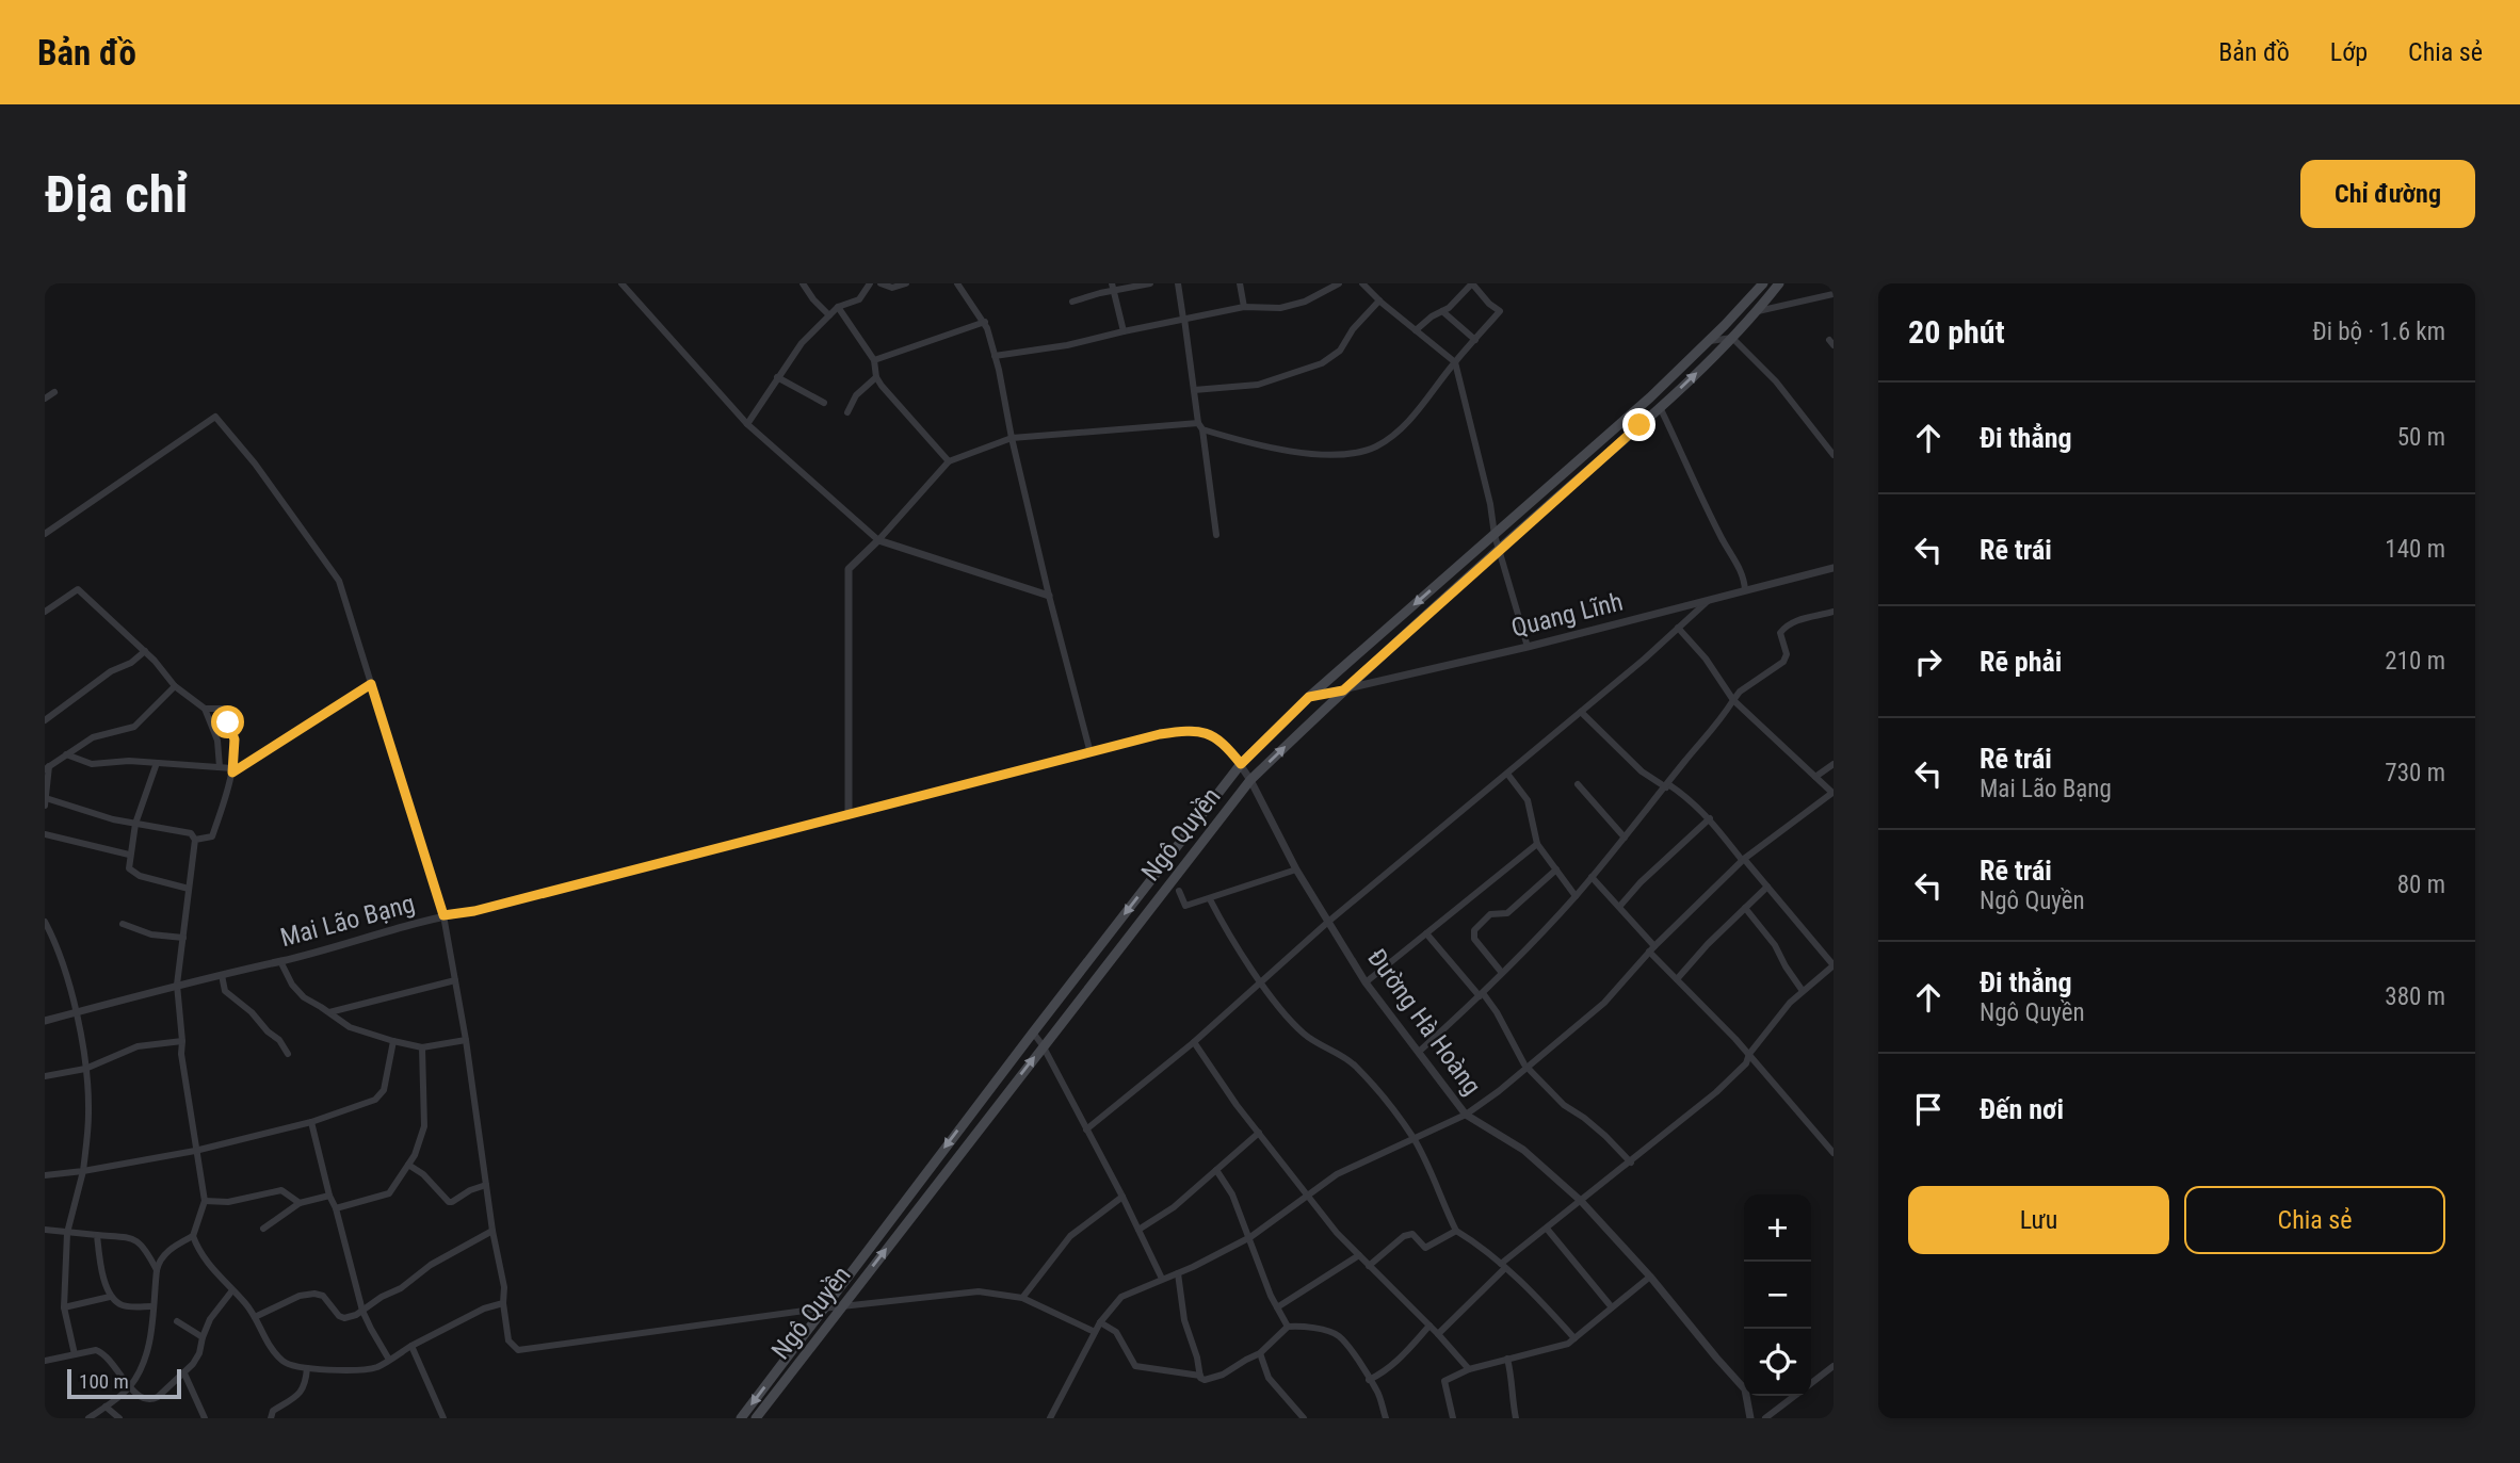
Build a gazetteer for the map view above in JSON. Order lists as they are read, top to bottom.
{
  "streets": {
    "main road": ["Ngô Quyền"],
    "street": ["Quang Lĩnh", "Mai Lão Bạng", "Đường Hà Hoàng"]
  },
  "crossings": [
    ["Quang Lĩnh", "Ngô Quyền"],
    ["Ngô Quyền", "Mai Lão Bạng"],
    ["Ngô Quyền", "Đường Hà Hoàng"],
    ["Mai Lão Bạng", "Đường Hà Hoàng"]
  ],
  "scale_bar": "100 m",
  "page": {
    "header": "Bản đồ",
    "nav": ["Bản đồ", "Lớp", "Chia sẻ"],
    "buttons": [
      "Chỉ đường",
      ["Lưu", "Chia sẻ"]
    ],
    "title": "Địa chỉ",
    "heading": ["20 phút", "Đi bộ · 1.6 km"],
    "list": [
      ["Đi thẳng", "50 m"],
      ["Rẽ trái", "140 m"],
      ["Rẽ phải", "210 m"],
      ["Rẽ trái", "Mai Lão Bạng", "730 m"],
      ["Rẽ trái", "Ngô Quyền", "80 m"],
      ["Đi thẳng", "Ngô Quyền", "380 m"],
      "Đến nơi"
    ],
    "map_buttons": ["+", "−"],
    "scale": "100 m"
  }
}
